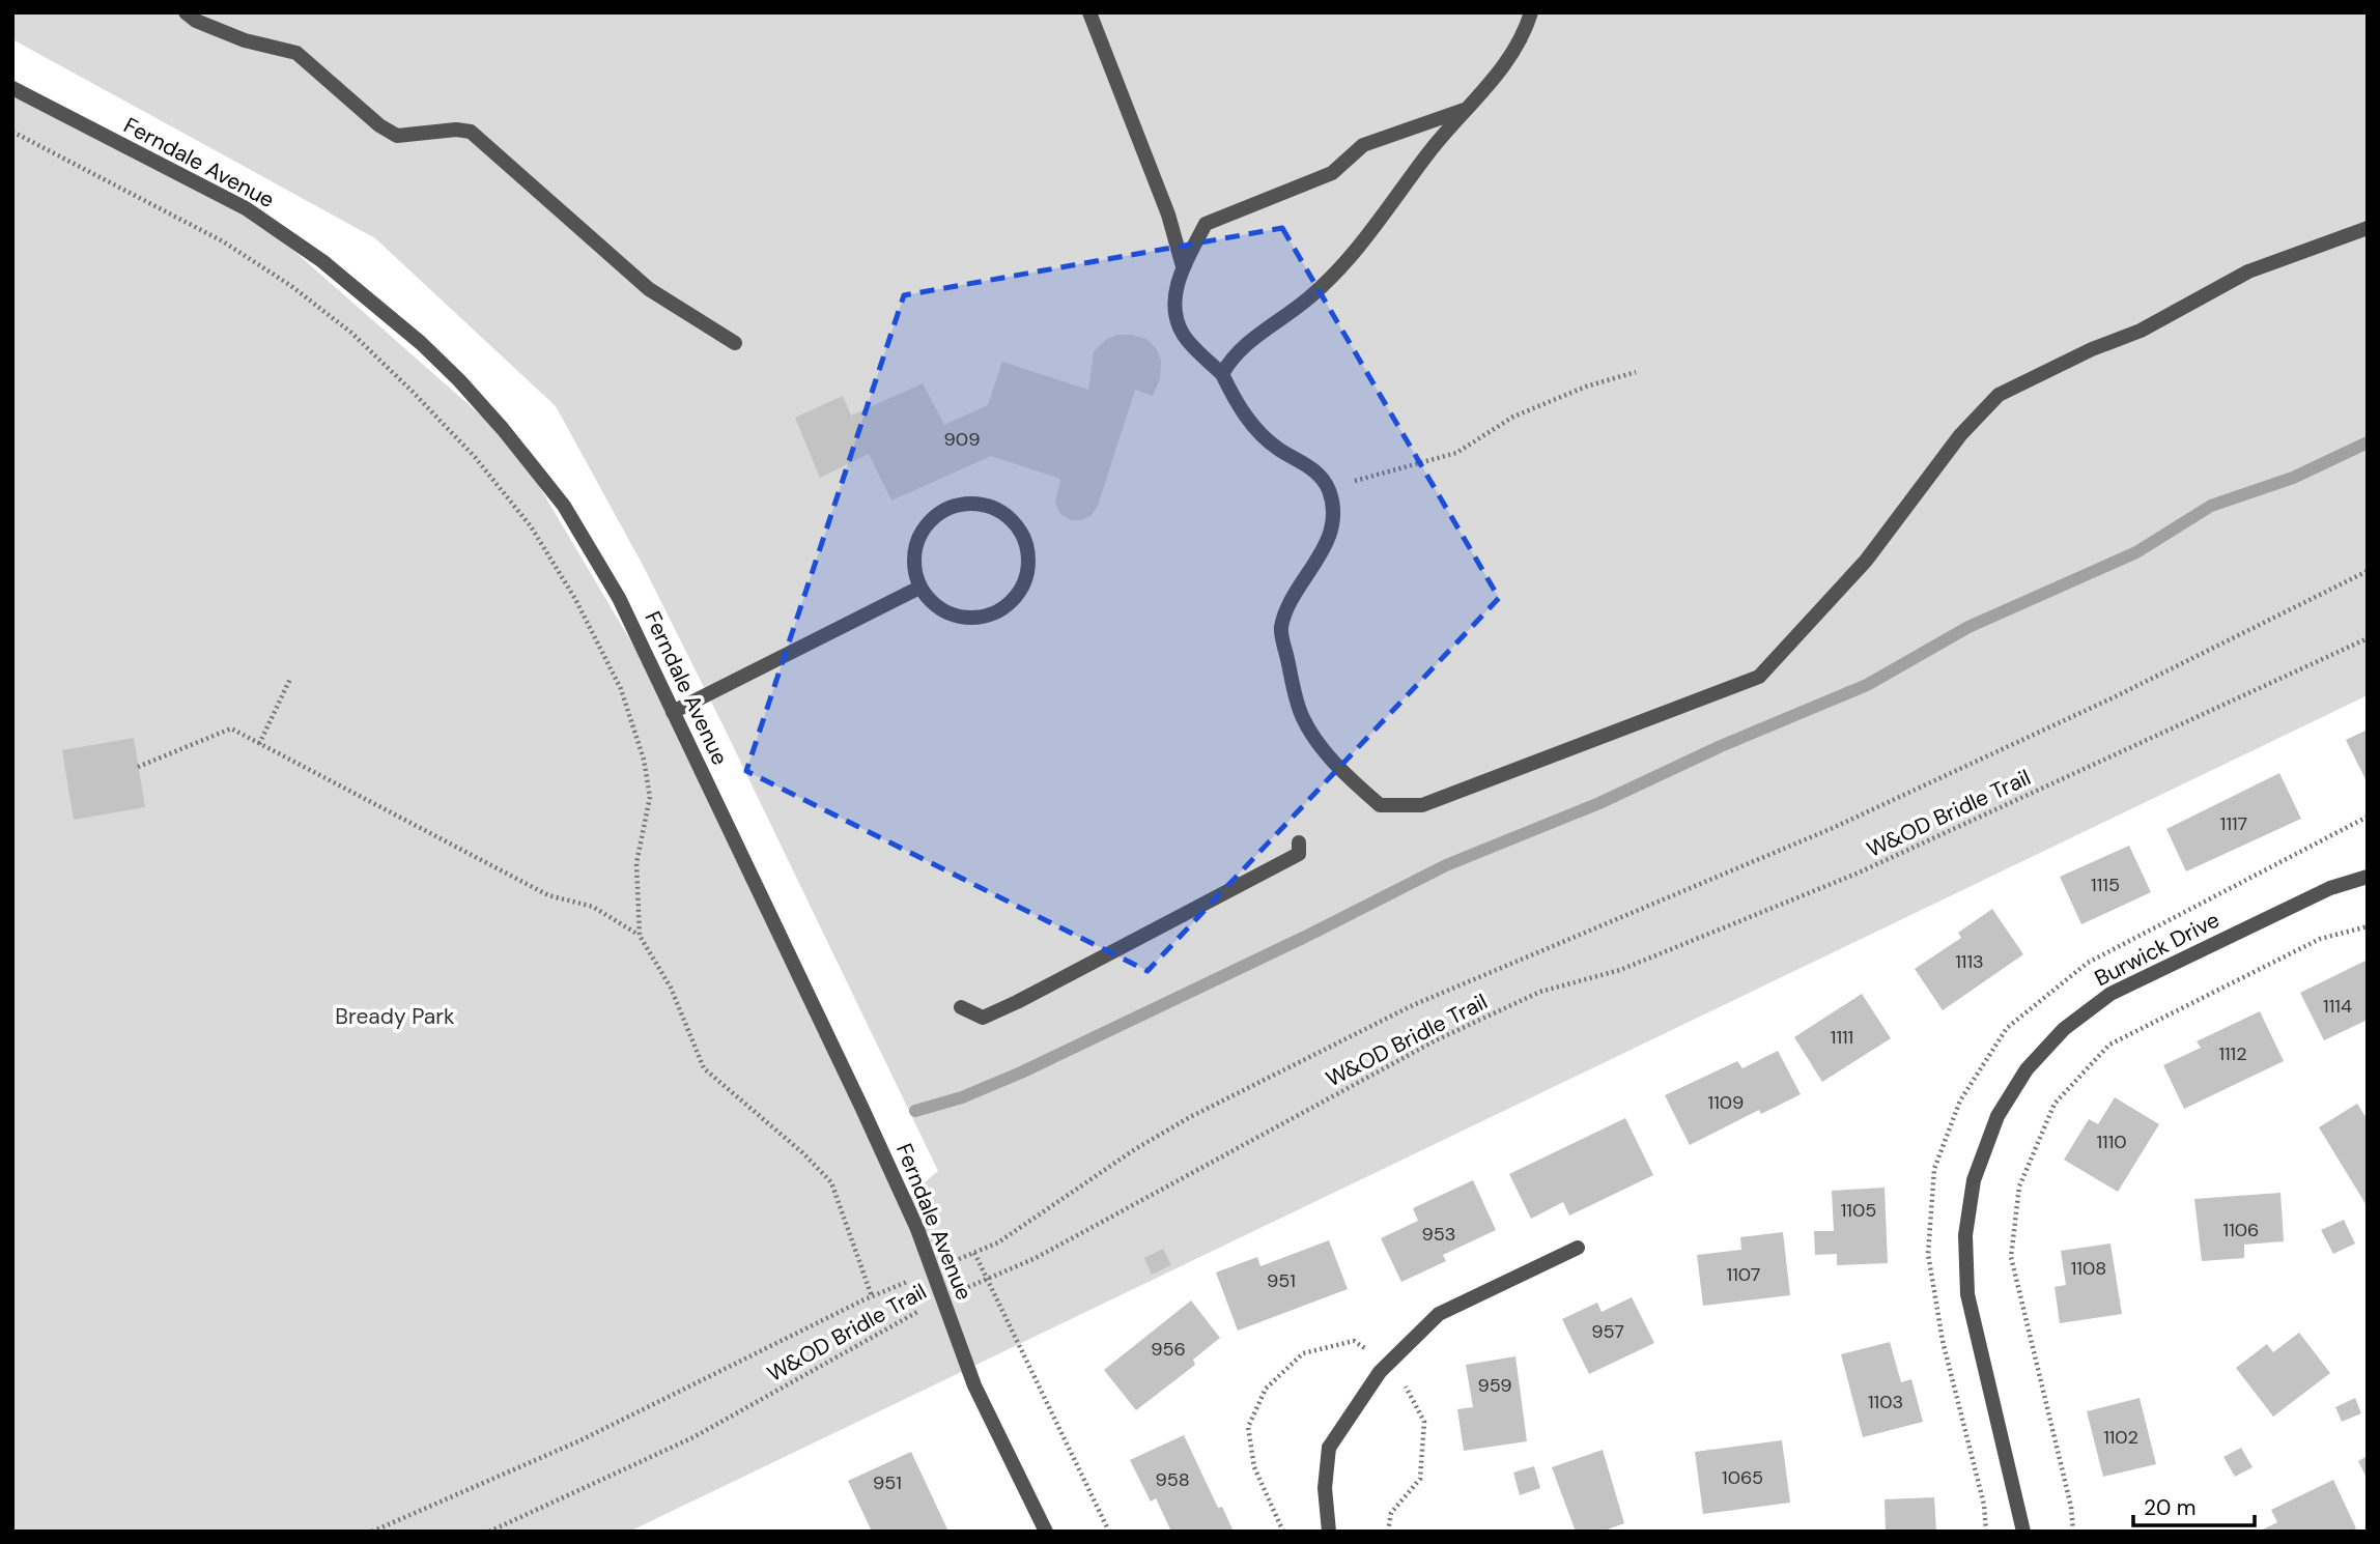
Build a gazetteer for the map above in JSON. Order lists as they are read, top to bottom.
{
  "streets": {
    "street": ["Ferndale Avenue", "Burwick Drive"],
    "path": ["W&OD Bridle Trail"]
  },
  "crossings": [
    ["Ferndale Avenue", "W&OD Bridle Trail"]
  ],
  "parks": ["Bready Park"],
  "house_numbers": [
    "909",
    "1117",
    "1115",
    "1113",
    "1114",
    "1111",
    "1112",
    "1109",
    "1110",
    "1105",
    "1106",
    "953",
    "1108",
    "1107",
    "951",
    "957",
    "956",
    "959",
    "1103",
    "1102",
    "1065",
    "958",
    "951"
  ],
  "scale_bar": "20 m"
}
